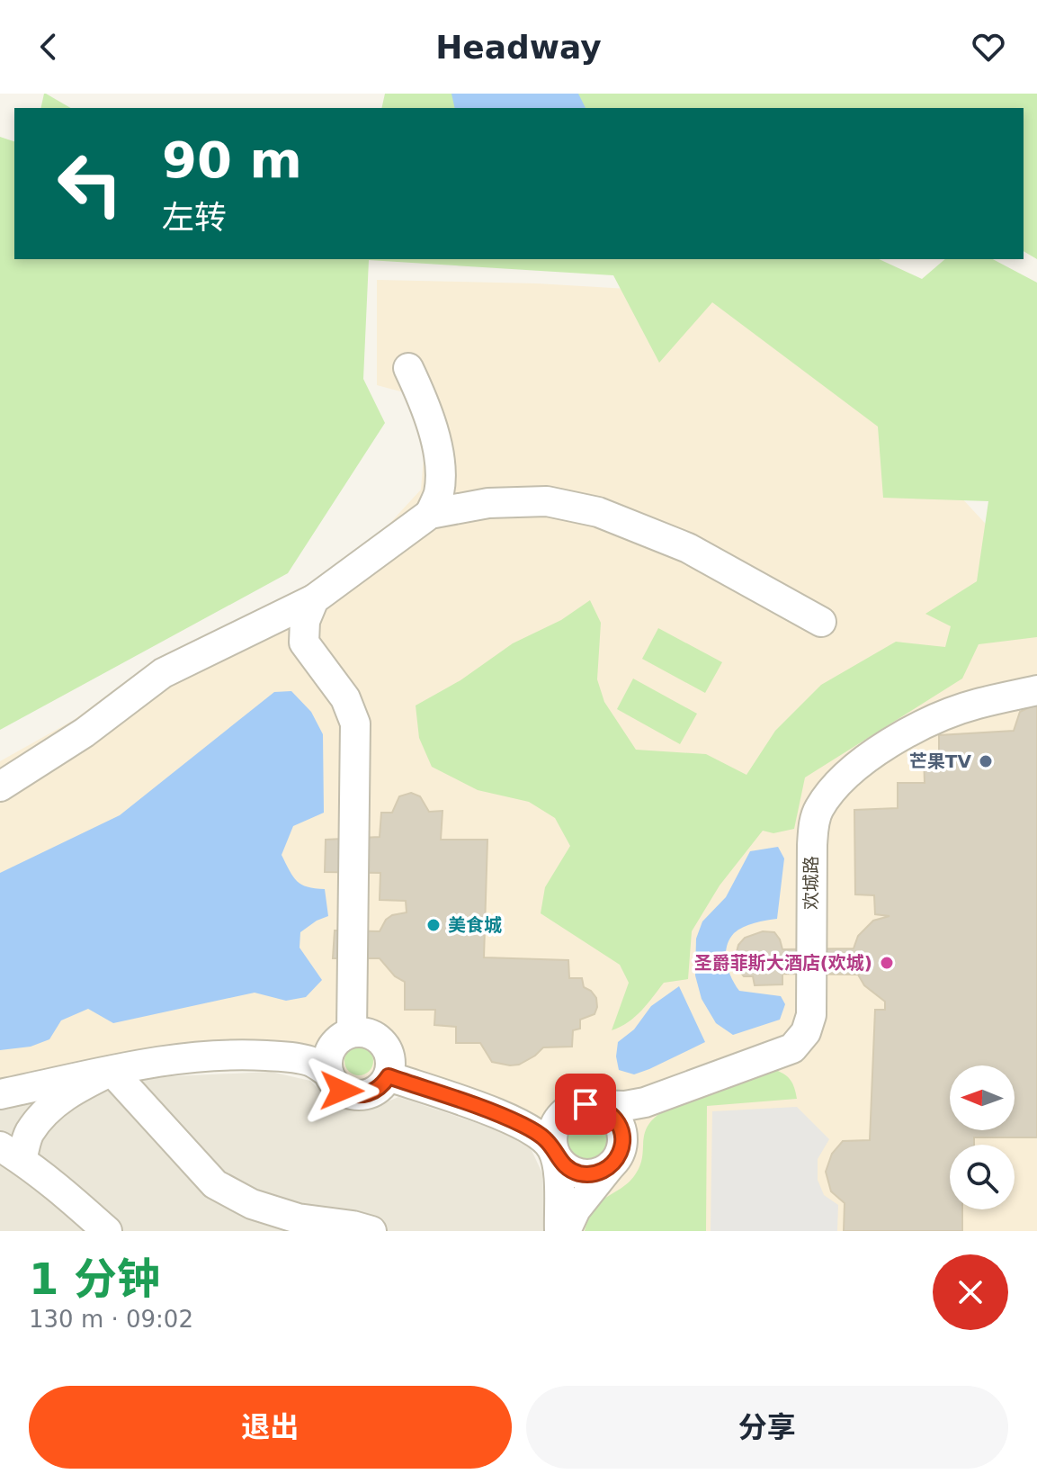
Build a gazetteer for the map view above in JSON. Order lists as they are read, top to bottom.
{
  "streets": {
    "street": ["欢城路"]
  },
  "places": ["芒果TV", "美食城", "圣爵菲斯大酒店(欢城)"],
  "north": "left",
  "page": {
    "header": "Headway",
    "turn": ["90 m", "左转"],
    "heading": ["1 分钟", "130 m · 09:02"],
    "buttons": ["退出", "分享"]
  }
}
